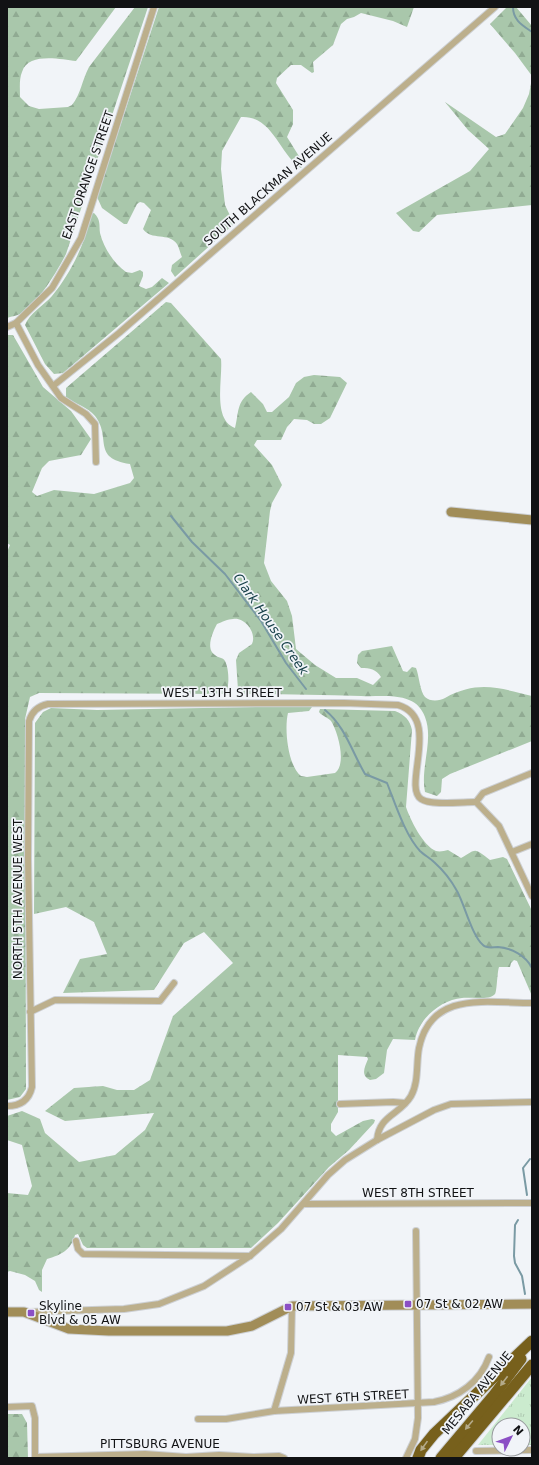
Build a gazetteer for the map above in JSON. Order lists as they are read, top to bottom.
{
  "streets": {
    "highway": ["MESABA AVENUE"],
    "street": [
      "EAST ORANGE STREET",
      "SOUTH BLACKMAN AVENUE",
      "WEST 13TH STREET",
      "NORTH 5TH AVENUE WEST",
      "WEST 8TH STREET",
      "WEST 6TH STREET",
      "PITTSBURG AVENUE"
    ]
  },
  "crossings": [
    ["WEST 13TH STREET", "NORTH 5TH AVENUE WEST"]
  ],
  "water": ["Clark House Creek"],
  "places": {
    "transit": ["07 St & 02 AW", "07 St & 03 AW", "Skyline Blvd & 05 AW"]
  },
  "north": "top right"
}
